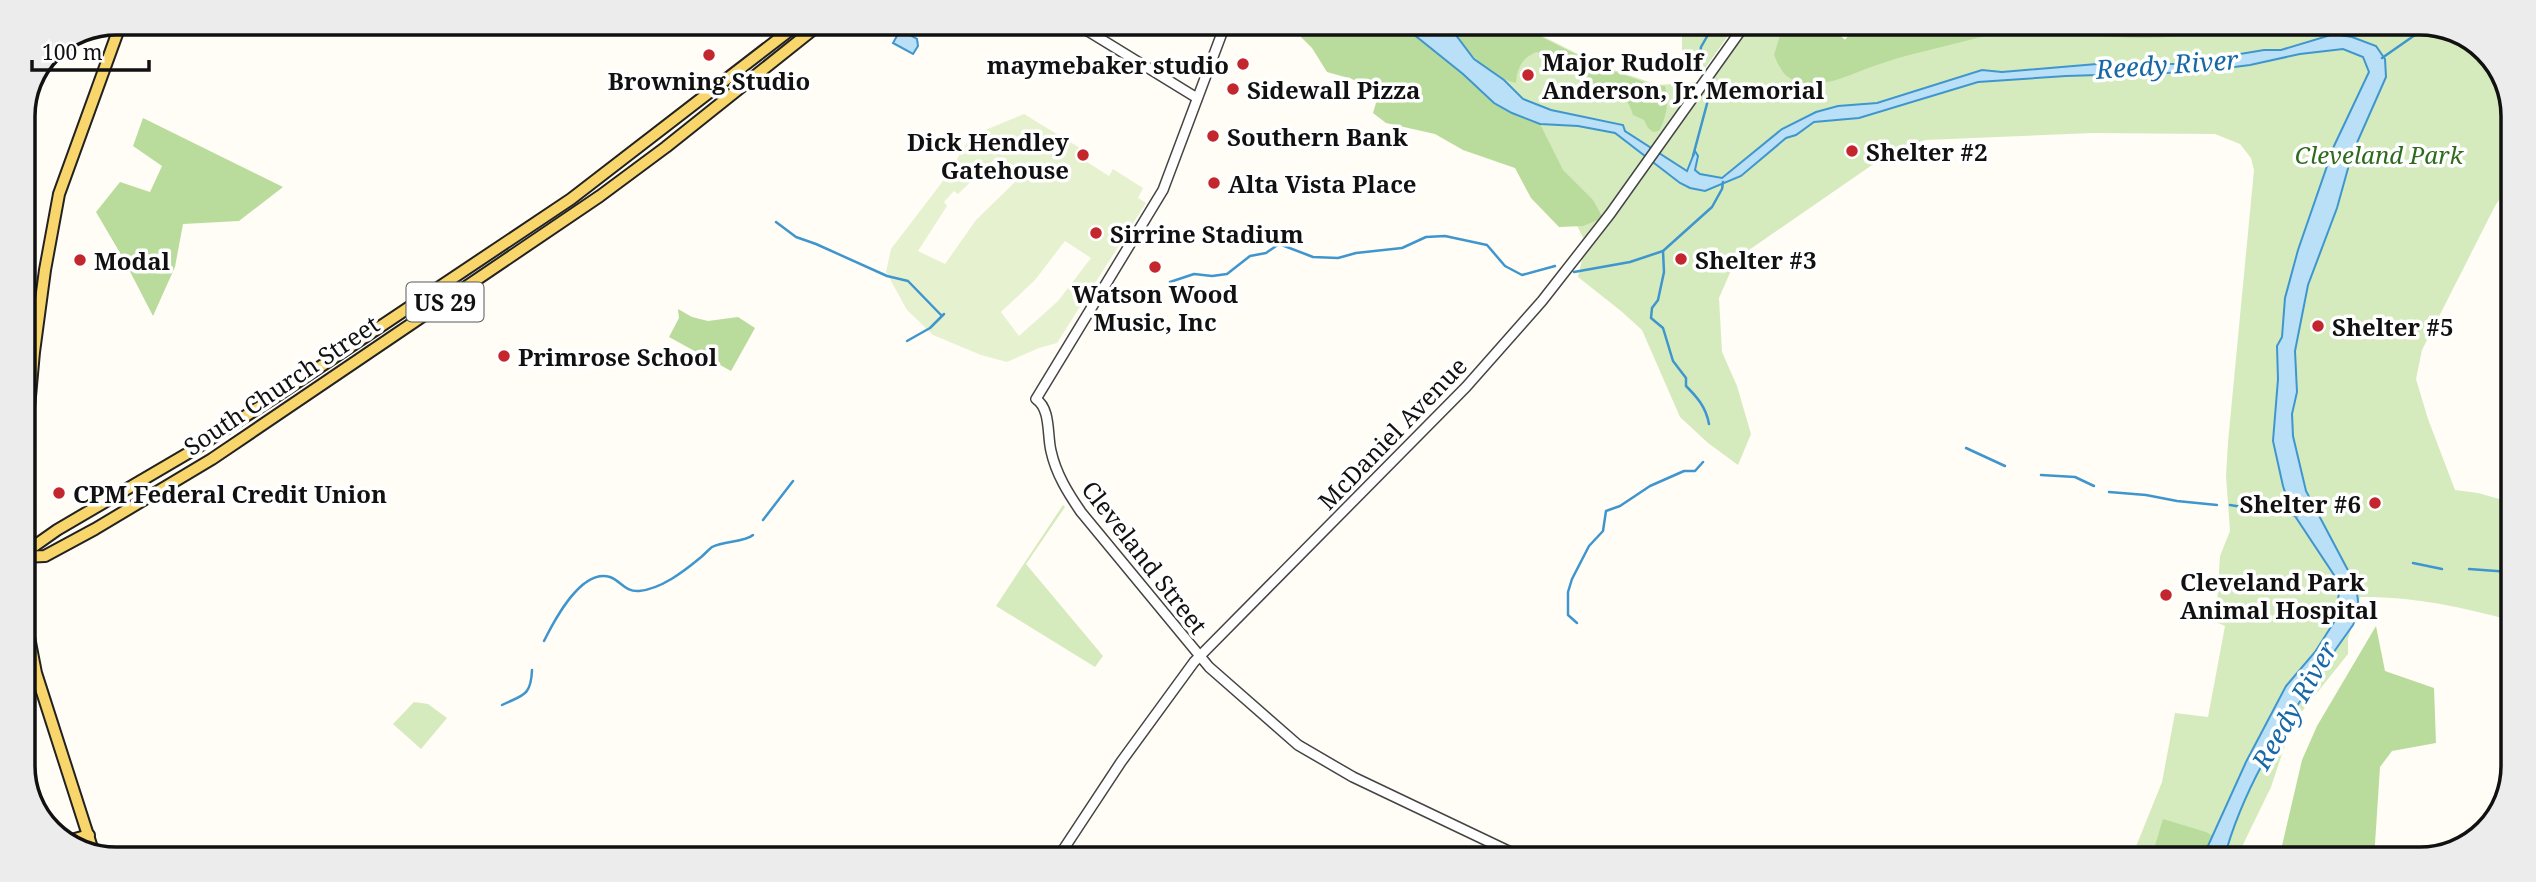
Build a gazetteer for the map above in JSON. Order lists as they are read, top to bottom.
{
  "streets": {
    "main road": ["US 29", "South Church Street"],
    "street": ["McDaniel Avenue", "Cleveland Street"]
  },
  "crossings": [
    ["McDaniel Avenue", "Cleveland Street"]
  ],
  "water": ["Reedy River"],
  "parks": ["Cleveland Park"],
  "places": [
    "Browning Studio",
    "maymebaker studio",
    "Major Rudolf Anderson, Jr. Memorial",
    "Sidewall Pizza",
    "Southern Bank",
    "Shelter #2",
    "Dick Hendley Gatehouse",
    "Alta Vista Place",
    "Sirrine Stadium",
    "Shelter #3",
    "Modal",
    "Watson Wood Music, Inc",
    "Shelter #5",
    "Primrose School",
    "CPM Federal Credit Union",
    "Shelter #6",
    "Cleveland Park Animal Hospital"
  ],
  "scale_bar": "100 m"
}
